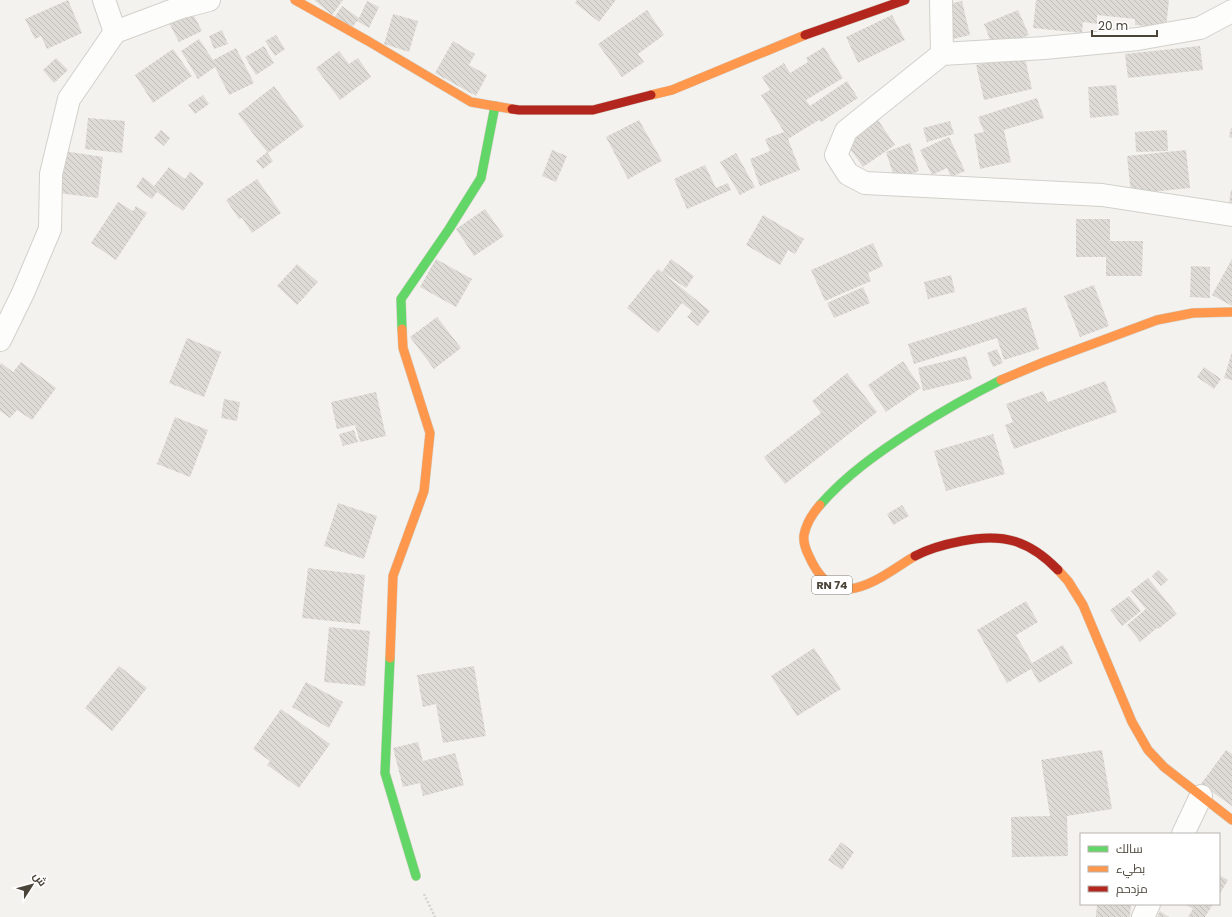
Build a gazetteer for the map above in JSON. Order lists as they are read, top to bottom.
{
  "streets": {
    "street": ["RN 74"]
  },
  "legend": ["سالك", "بطيء", "مزدحم"],
  "scale_bar": "20 m",
  "north": "top right"
}
